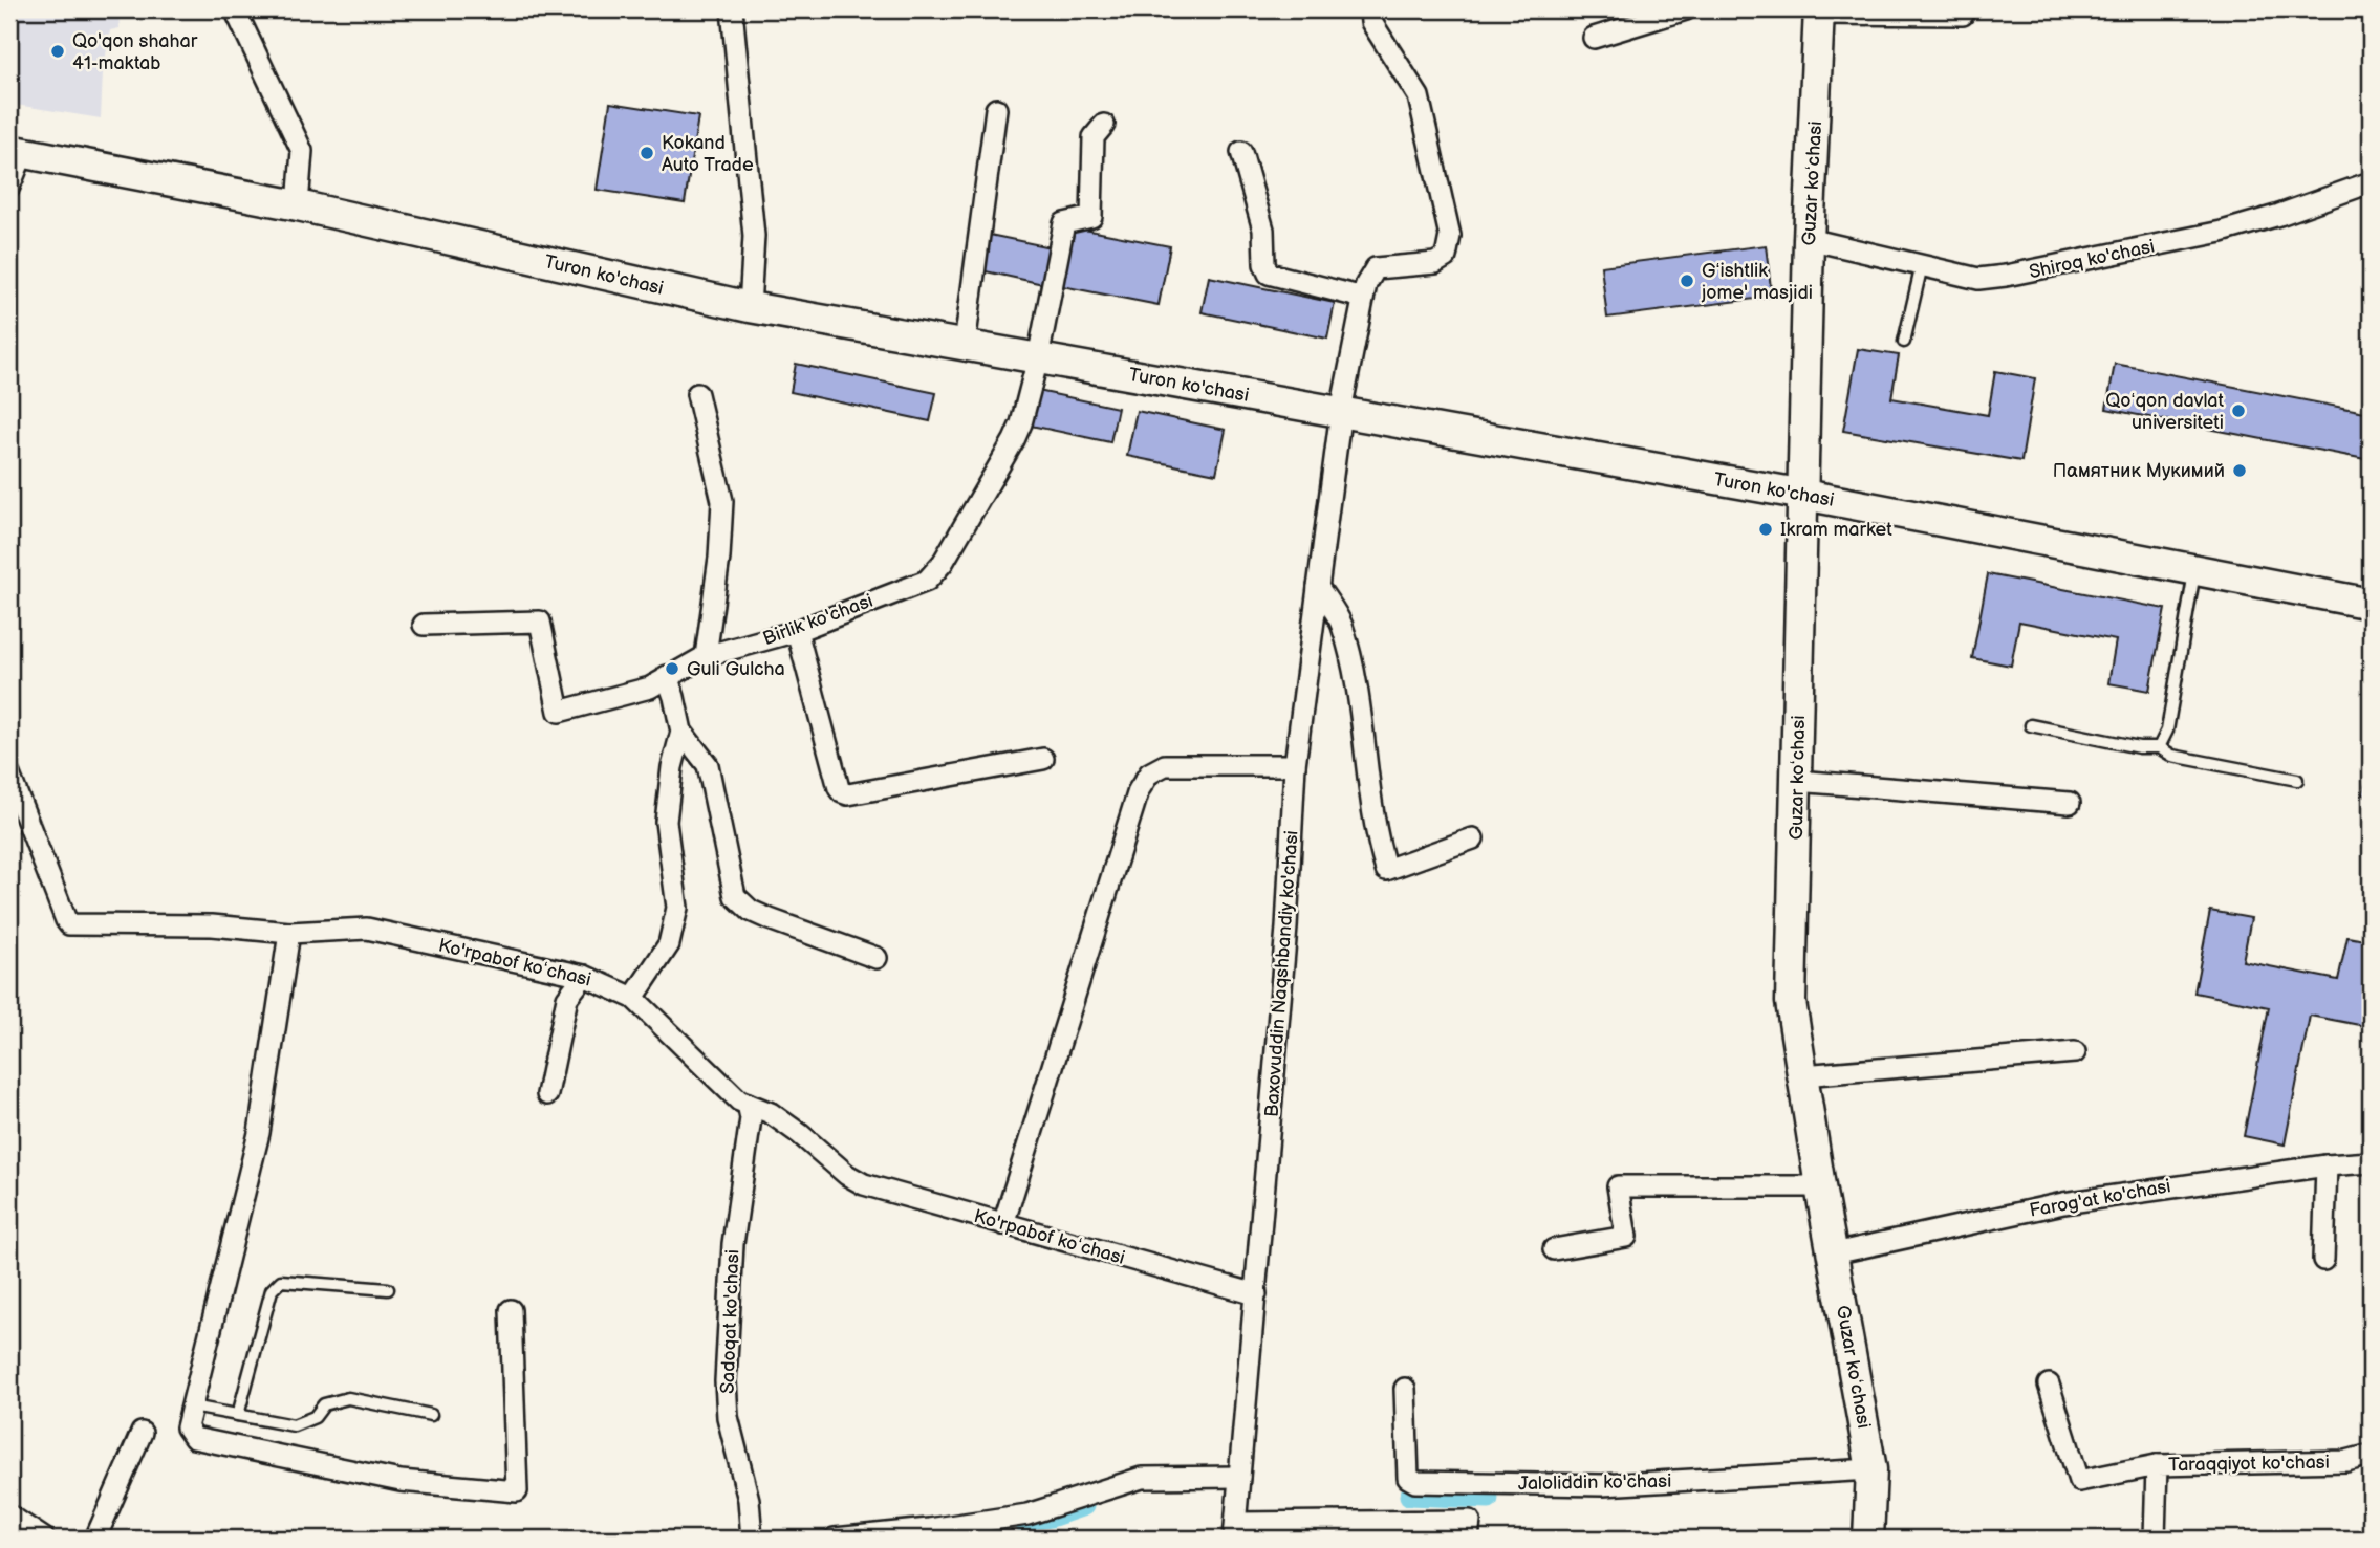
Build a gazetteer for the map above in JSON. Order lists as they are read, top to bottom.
{
  "streets": {
    "main road": ["Guzar koʻchasi", "Turon ko'chasi"],
    "street": [
      "Shiroq ko'chasi",
      "Birlik ko'chasi",
      "Ko'rpabof koʻchasi",
      "Baxovuddin Naqshbandiy ko'chasi",
      "Farog'at ko'chasi",
      "Sadoqat ko'chasi",
      "Taraqqiyot ko'chasi",
      "Jaloliddin ko'chasi"
    ]
  },
  "crossings": [
    ["Guzar koʻchasi", "Shiroq ko'chasi"],
    ["Guzar koʻchasi", "Turon ko'chasi"],
    ["Guzar koʻchasi", "Farog'at ko'chasi"],
    ["Guzar koʻchasi", "Jaloliddin ko'chasi"],
    ["Turon ko'chasi", "Birlik ko'chasi"],
    ["Turon ko'chasi", "Baxovuddin Naqshbandiy ko'chasi"],
    ["Ko'rpabof koʻchasi", "Baxovuddin Naqshbandiy ko'chasi"],
    ["Ko'rpabof koʻchasi", "Sadoqat ko'chasi"]
  ],
  "places": [
    "Qo'qon shahar 41-maktab",
    "Kokand Auto Trade",
    "Gʻishtlik jome' masjidi",
    "Qoʻqon davlat universiteti",
    "Памятник Мукимий",
    "Ikram market",
    "Guli Gulcha"
  ]
}
